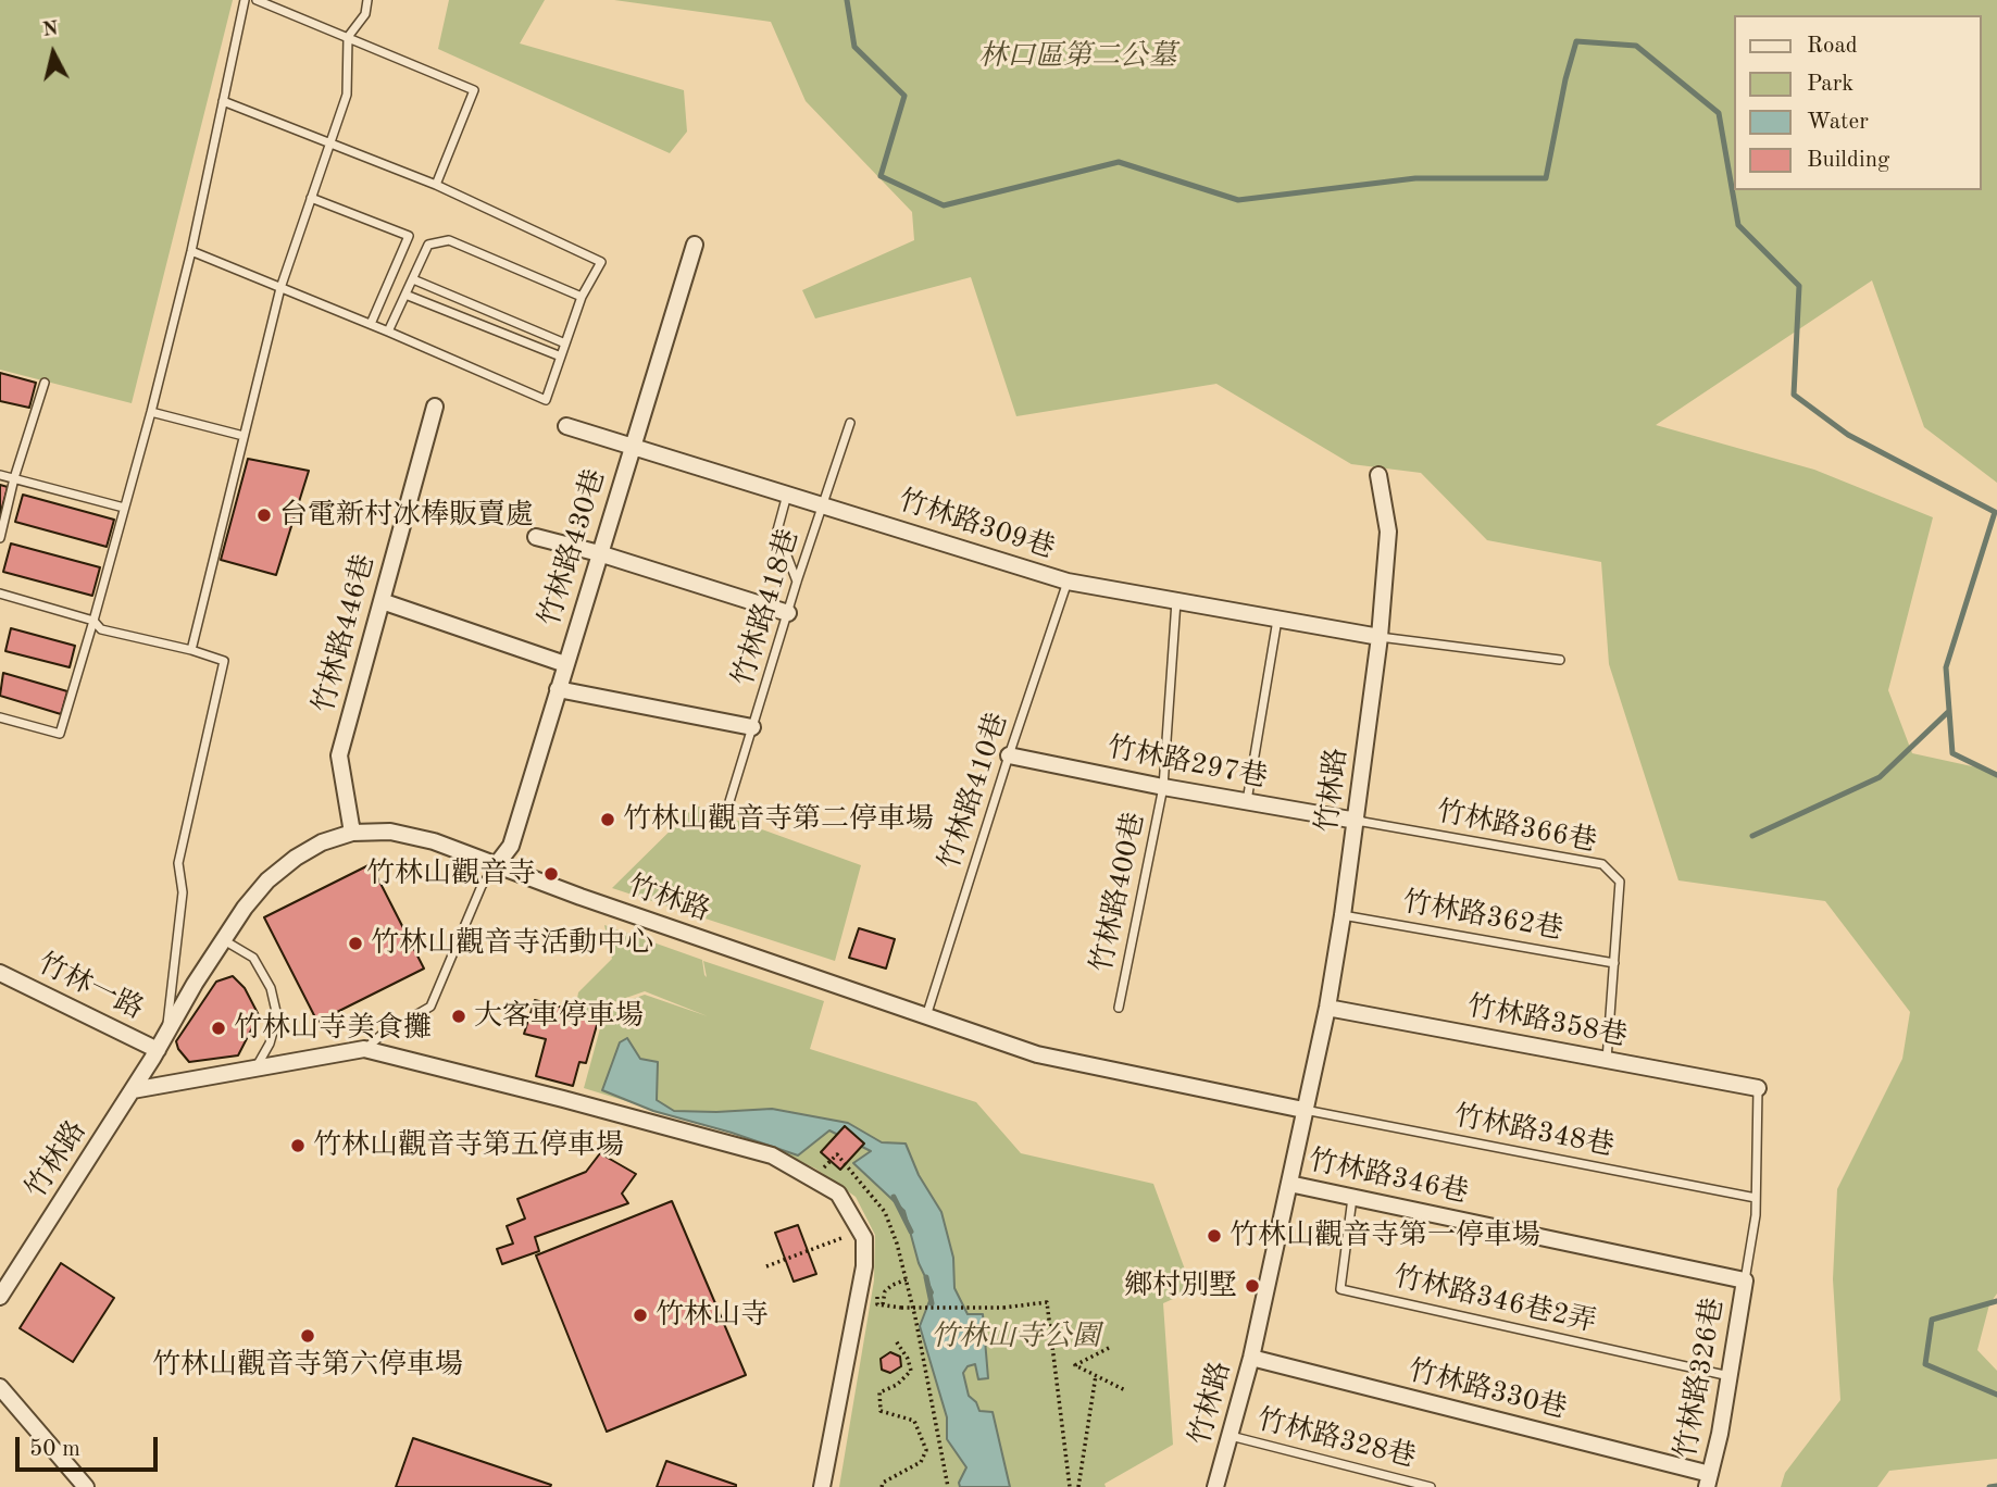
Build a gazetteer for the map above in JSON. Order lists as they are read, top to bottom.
{
  "streets": {
    "street": [
      "竹林路309巷",
      "竹林路430巷",
      "竹林路446巷",
      "竹林路297巷",
      "竹林路",
      "竹林一路",
      "竹林路358巷",
      "竹林路346巷",
      "竹林路326巷",
      "竹林路330巷"
    ],
    "lane": [
      "竹林路418巷",
      "竹林路410巷",
      "竹林路366巷",
      "竹林路400巷",
      "竹林路362巷",
      "竹林路348巷",
      "竹林路346巷2弄",
      "竹林路328巷"
    ]
  },
  "crossings": [
    ["竹林路309巷", "竹林路430巷"],
    ["竹林路309巷", "竹林路418巷"],
    ["竹林路309巷", "竹林路"],
    ["竹林路309巷", "竹林路410巷"],
    ["竹林路309巷", "竹林路400巷"],
    ["竹林路430巷", "竹林路"],
    ["竹林路446巷", "竹林路"],
    ["竹林路297巷", "竹林路"],
    ["竹林路297巷", "竹林路410巷"],
    ["竹林路297巷", "竹林路366巷"],
    ["竹林路297巷", "竹林路400巷"],
    ["竹林路", "竹林路410巷"],
    ["竹林路", "竹林路366巷"],
    ["竹林路", "竹林路362巷"],
    ["竹林路", "竹林一路"],
    ["竹林路", "竹林路358巷"],
    ["竹林路", "竹林路348巷"],
    ["竹林路", "竹林路346巷"],
    ["竹林路", "竹林路330巷"],
    ["竹林路", "竹林路328巷"],
    ["竹林路366巷", "竹林路362巷"],
    ["竹林路366巷", "竹林路358巷"],
    ["竹林路346巷", "竹林路346巷2弄"],
    ["竹林路346巷", "竹林路326巷"],
    ["竹林路346巷2弄", "竹林路326巷"],
    ["竹林路326巷", "竹林路330巷"]
  ],
  "parks": ["林口區第二公墓", "竹林山寺公園"],
  "places": [
    "台電新村冰棒販賣處",
    "竹林山觀音寺第二停車場",
    "竹林山觀音寺",
    "竹林山觀音寺活動中心",
    "大客車停車場",
    "竹林山寺美食攤",
    "竹林山觀音寺第五停車場",
    "竹林山觀音寺第一停車場",
    "鄉村別墅",
    "竹林山寺",
    "竹林山觀音寺第六停車場"
  ],
  "legend": [
    "Road",
    "Park",
    "Water",
    "Building"
  ],
  "scale_bar": "50 m",
  "north": "top"
}
